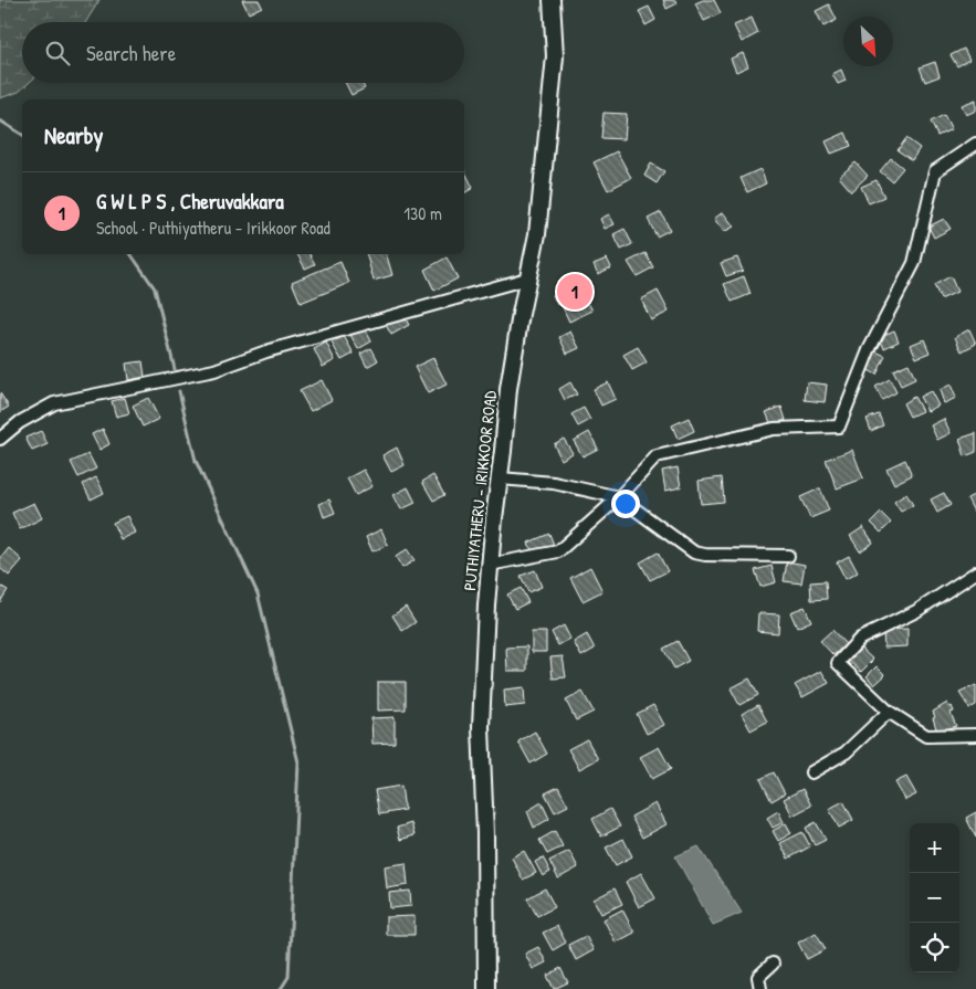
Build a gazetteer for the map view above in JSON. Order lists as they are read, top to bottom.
{
  "streets": {
    "main road": ["PUTHIYATHERU - IRIKKOOR ROAD"]
  },
  "north": "bottom right",
  "page": {
    "search": "Search here",
    "heading": "Nearby",
    "list": [
      {
        "mark": "1",
        "name": "G W L P S , Cheruvakkara",
        "note": "School · Puthiyatheru - Irikkoor Road",
        "value": "130 m"
      }
    ],
    "pins": "1",
    "map_buttons": ["+", "−"]
  }
}
